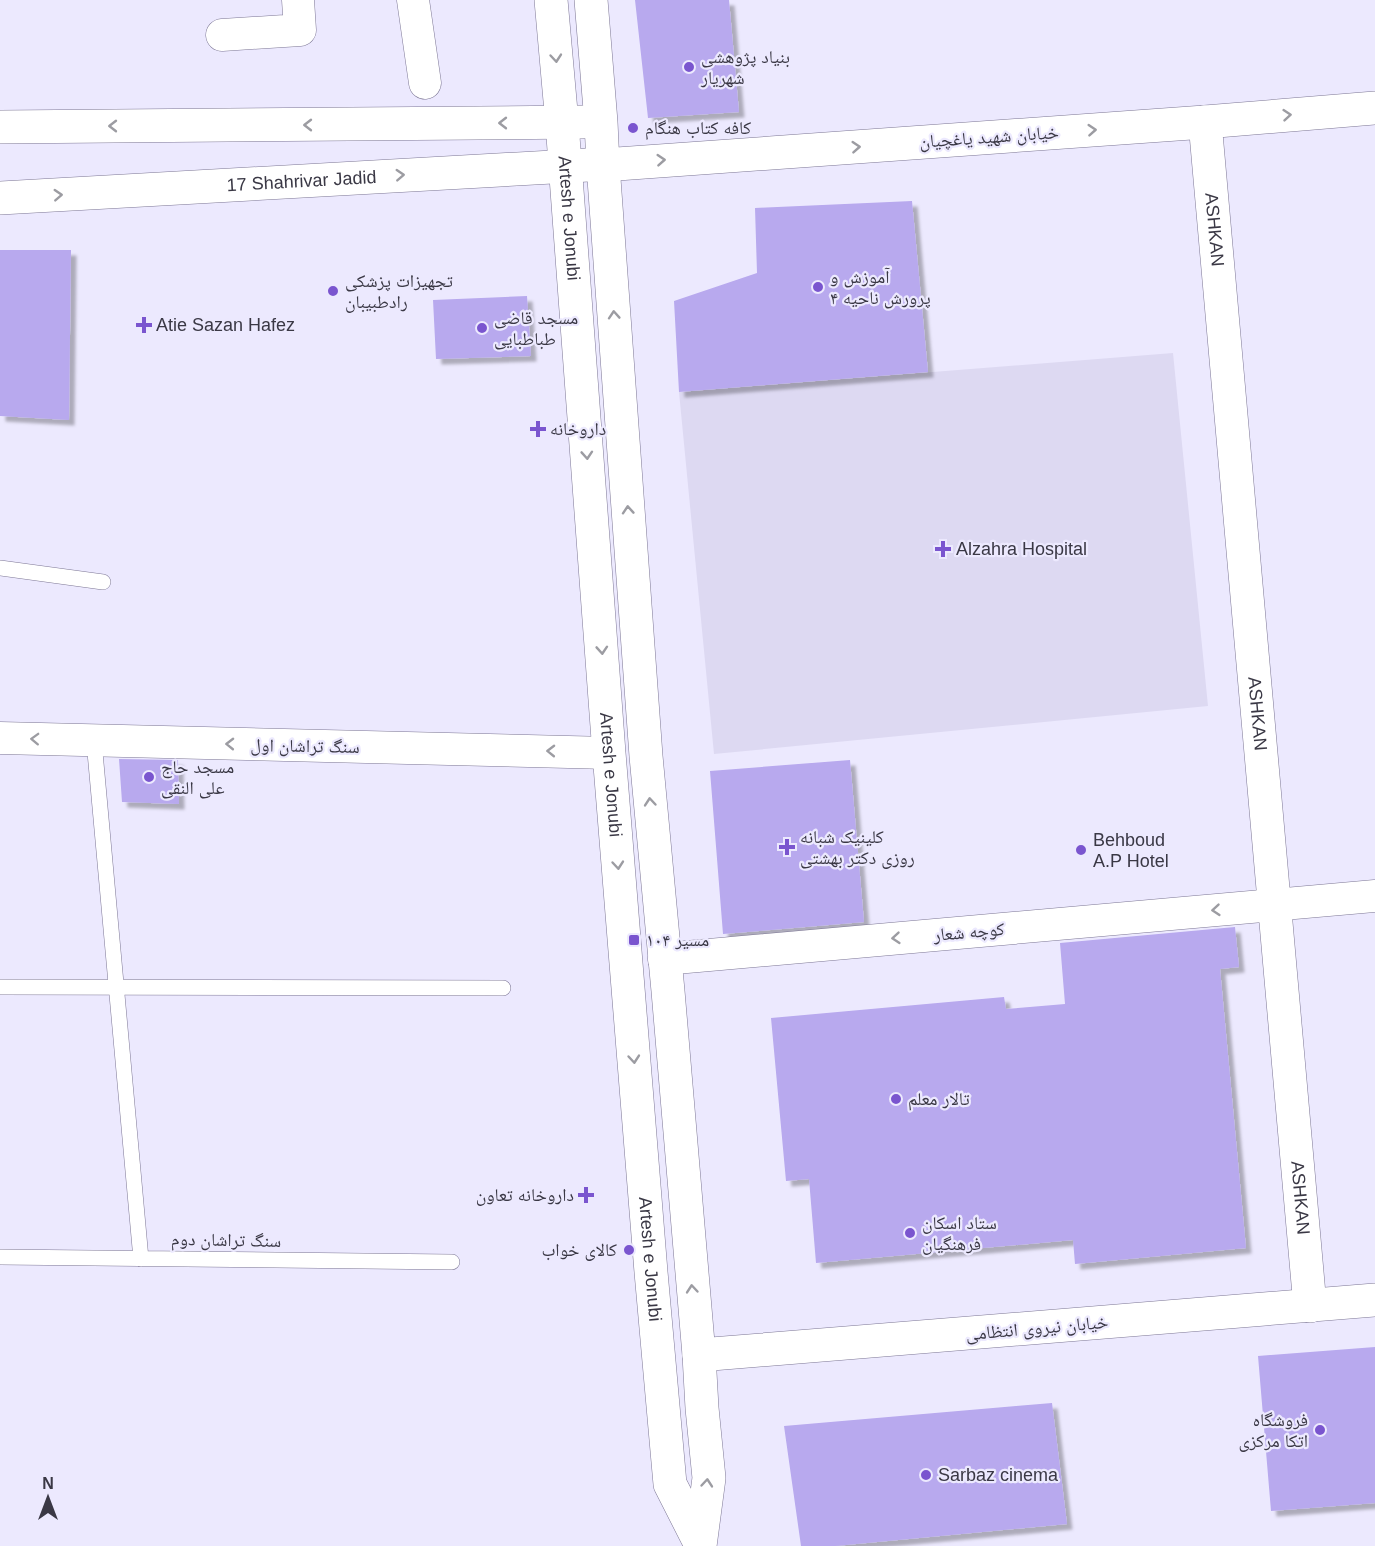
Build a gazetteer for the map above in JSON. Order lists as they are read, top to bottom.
{
  "streets": {
    "main road": [
      "خیابان شهید یاغچیان",
      "17 Shahrivar Jadid",
      "Artesh e Jonubi",
      "ASHKAN",
      "خیابان نیروی انتظامی"
    ],
    "street": ["سنگ تراشان اول", "کوچه شعار"],
    "lane": ["سنگ تراشان دوم"]
  },
  "crossings": [
    ["خیابان شهید یاغچیان", "17 Shahrivar Jadid"],
    ["خیابان شهید یاغچیان", "Artesh e Jonubi"],
    ["خیابان شهید یاغچیان", "ASHKAN"],
    ["17 Shahrivar Jadid", "Artesh e Jonubi"],
    ["Artesh e Jonubi", "سنگ تراشان اول"],
    ["Artesh e Jonubi", "کوچه شعار"],
    ["Artesh e Jonubi", "خیابان نیروی انتظامی"],
    ["ASHKAN", "کوچه شعار"],
    ["ASHKAN", "خیابان نیروی انتظامی"]
  ],
  "one_way": ["خیابان شهید یاغچیان", "سنگ تراشان اول", "کوچه شعار"],
  "places": {
    "other": [
      "بنیاد پژوهشی شهریار",
      "کافه کتاب هنگام",
      "آموزش و پرورش ناحیه ۴",
      "تجهیزات پزشکی رادطبیبان",
      "مسجد قاضی طباطبایی",
      "مسجد حاج علی النقی",
      "Behboud A.P Hotel",
      "تالار معلم",
      "ستاد اسکان فرهنگیان",
      "کالای خواب",
      "فروشگاه اتکا مرکزی",
      "Sarbaz cinema"
    ],
    "health": [
      "Atie Sazan Hafez",
      "داروخانه",
      "Alzahra Hospital",
      "کلینیک شبانه روزی دکتر بهشتی",
      "داروخانه تعاون"
    ],
    "transit": ["مسیر ۱۰۴"]
  },
  "north": "top"
}
